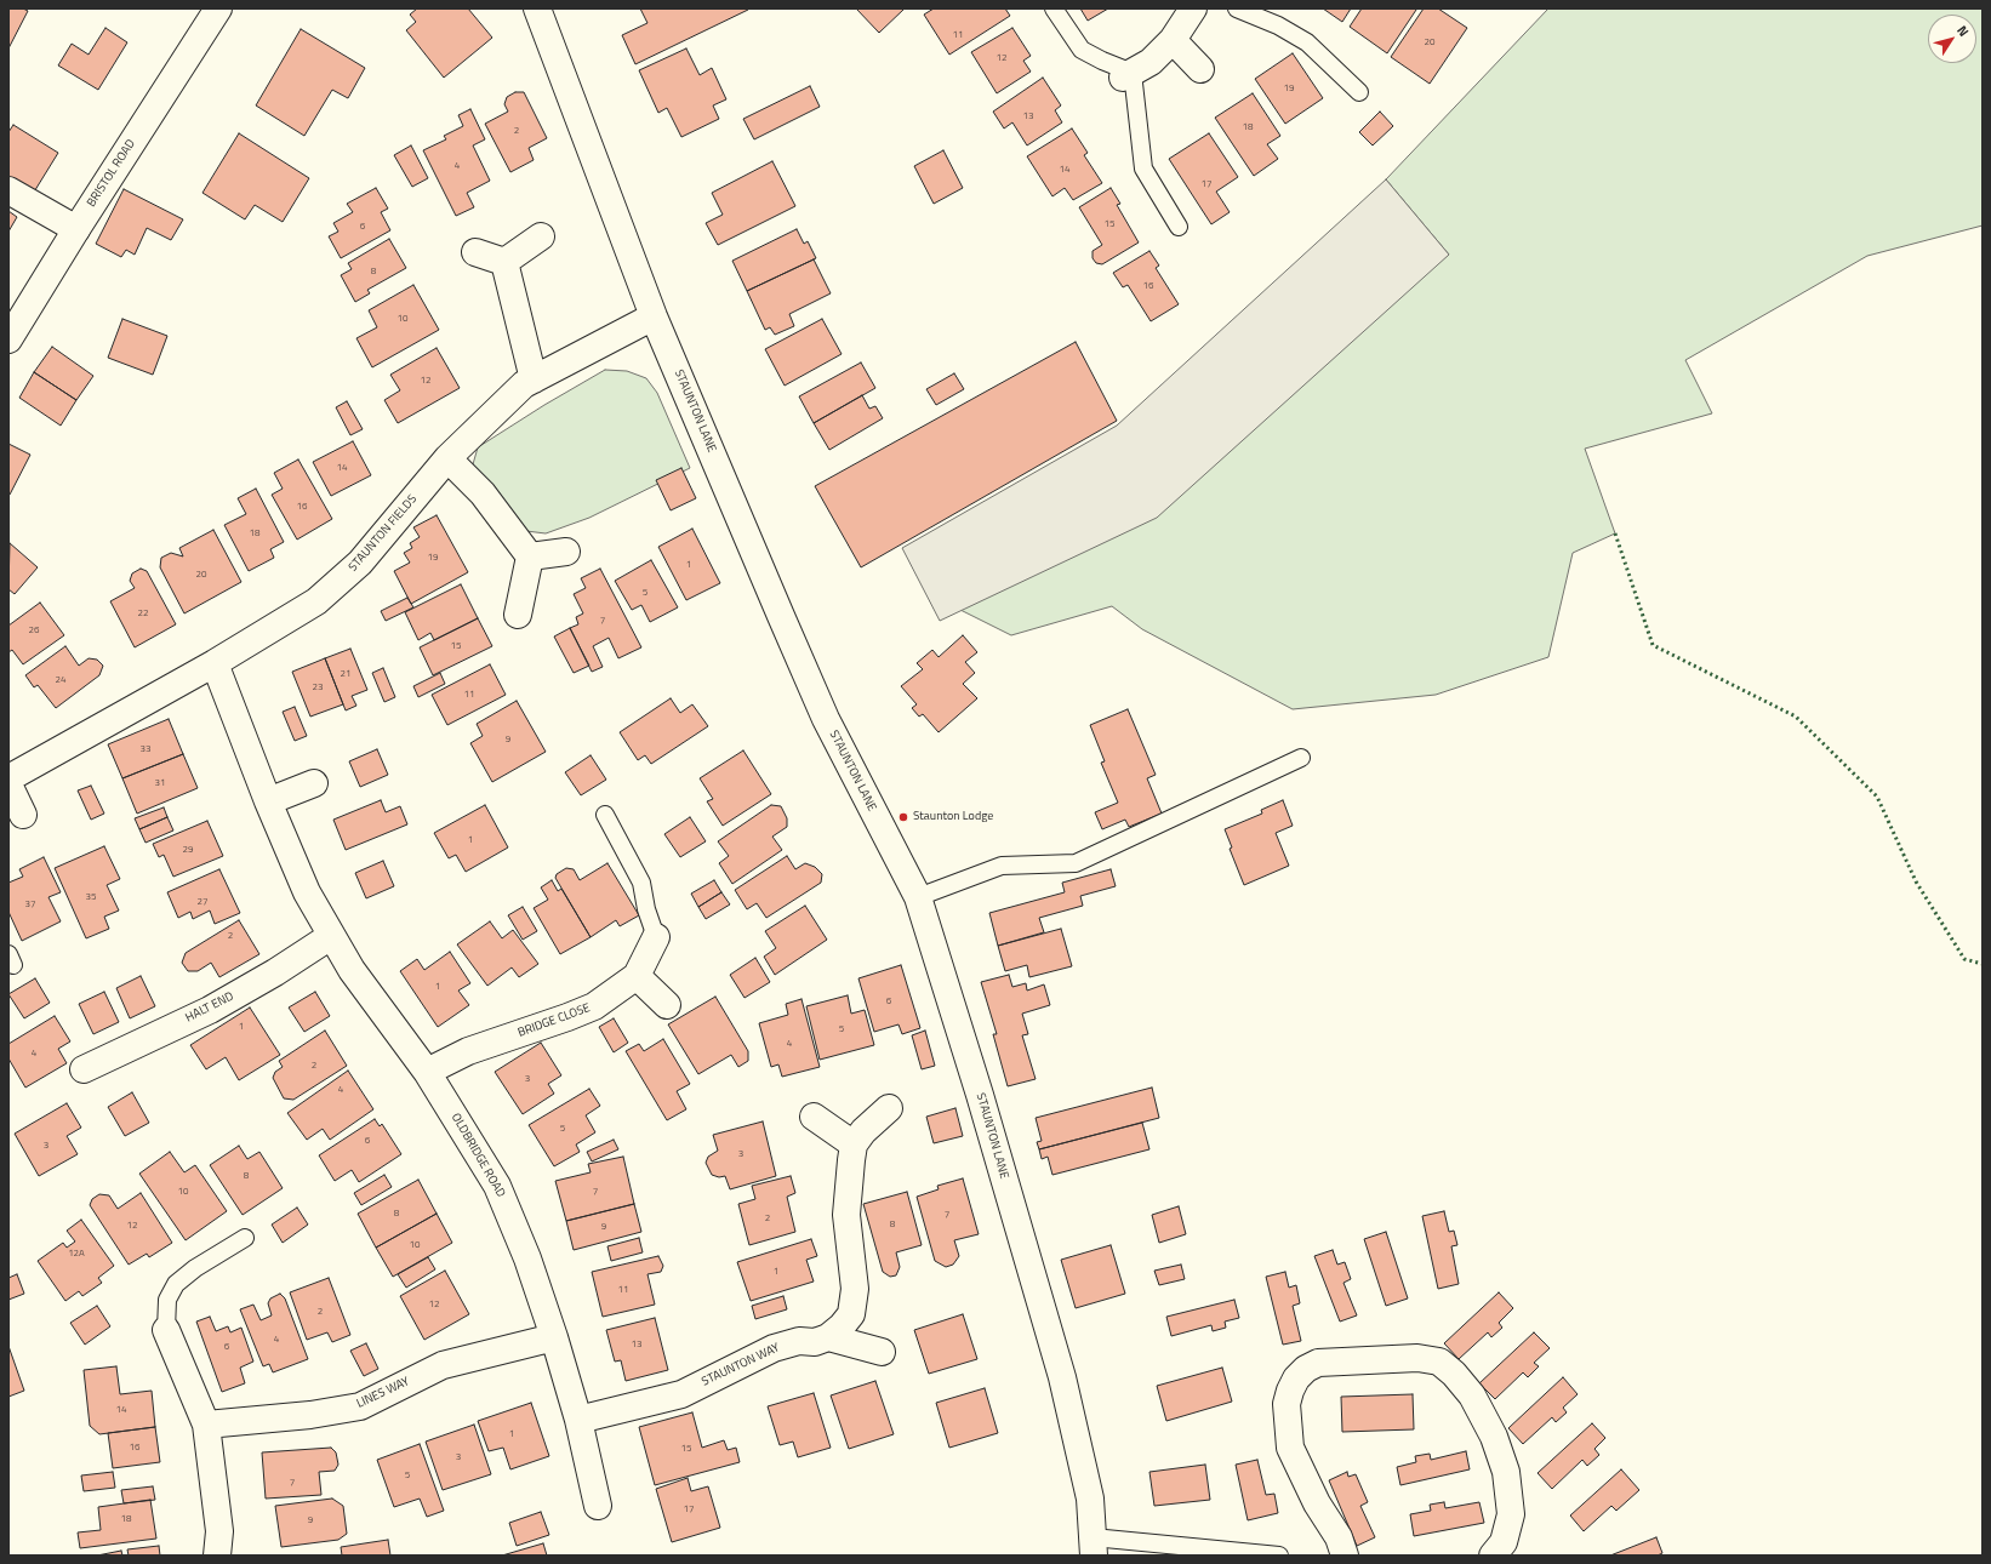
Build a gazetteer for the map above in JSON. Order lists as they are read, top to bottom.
{
  "streets": {
    "main road": [
      "BRISTOL ROAD",
      "STAUNTON LANE",
      "STAUNTON FIELDS",
      "HALT END",
      "BRIDGE CLOSE",
      "OLDBRIDGE ROAD",
      "STAUNTON WAY",
      "LINES WAY"
    ]
  },
  "crossings": [
    ["STAUNTON LANE", "STAUNTON FIELDS"],
    ["HALT END", "OLDBRIDGE ROAD"],
    ["BRIDGE CLOSE", "OLDBRIDGE ROAD"],
    ["OLDBRIDGE ROAD", "STAUNTON WAY"],
    ["OLDBRIDGE ROAD", "LINES WAY"]
  ],
  "places": ["Staunton Lodge"],
  "house_numbers": [
    "11",
    "20",
    "12",
    "19",
    "13",
    "18",
    "2",
    "4",
    "14",
    "17",
    "15",
    "6",
    "8",
    "16",
    "10",
    "12",
    "14",
    "16",
    "18",
    "19",
    "1",
    "20",
    "5",
    "22",
    "7",
    "26",
    "15",
    "21",
    "24",
    "23",
    "11",
    "9",
    "33",
    "31",
    "1",
    "29",
    "35",
    "27",
    "37",
    "2",
    "1",
    "6",
    "1",
    "5",
    "4",
    "4",
    "2",
    "3",
    "4",
    "5",
    "6",
    "3",
    "3",
    "8",
    "10",
    "7",
    "8",
    "7",
    "2",
    "8",
    "12",
    "9",
    "10",
    "12A",
    "1",
    "11",
    "12",
    "2",
    "4",
    "13",
    "6",
    "14",
    "1",
    "16",
    "15",
    "3",
    "5",
    "7",
    "17",
    "18",
    "9"
  ],
  "north": "top right"
}
